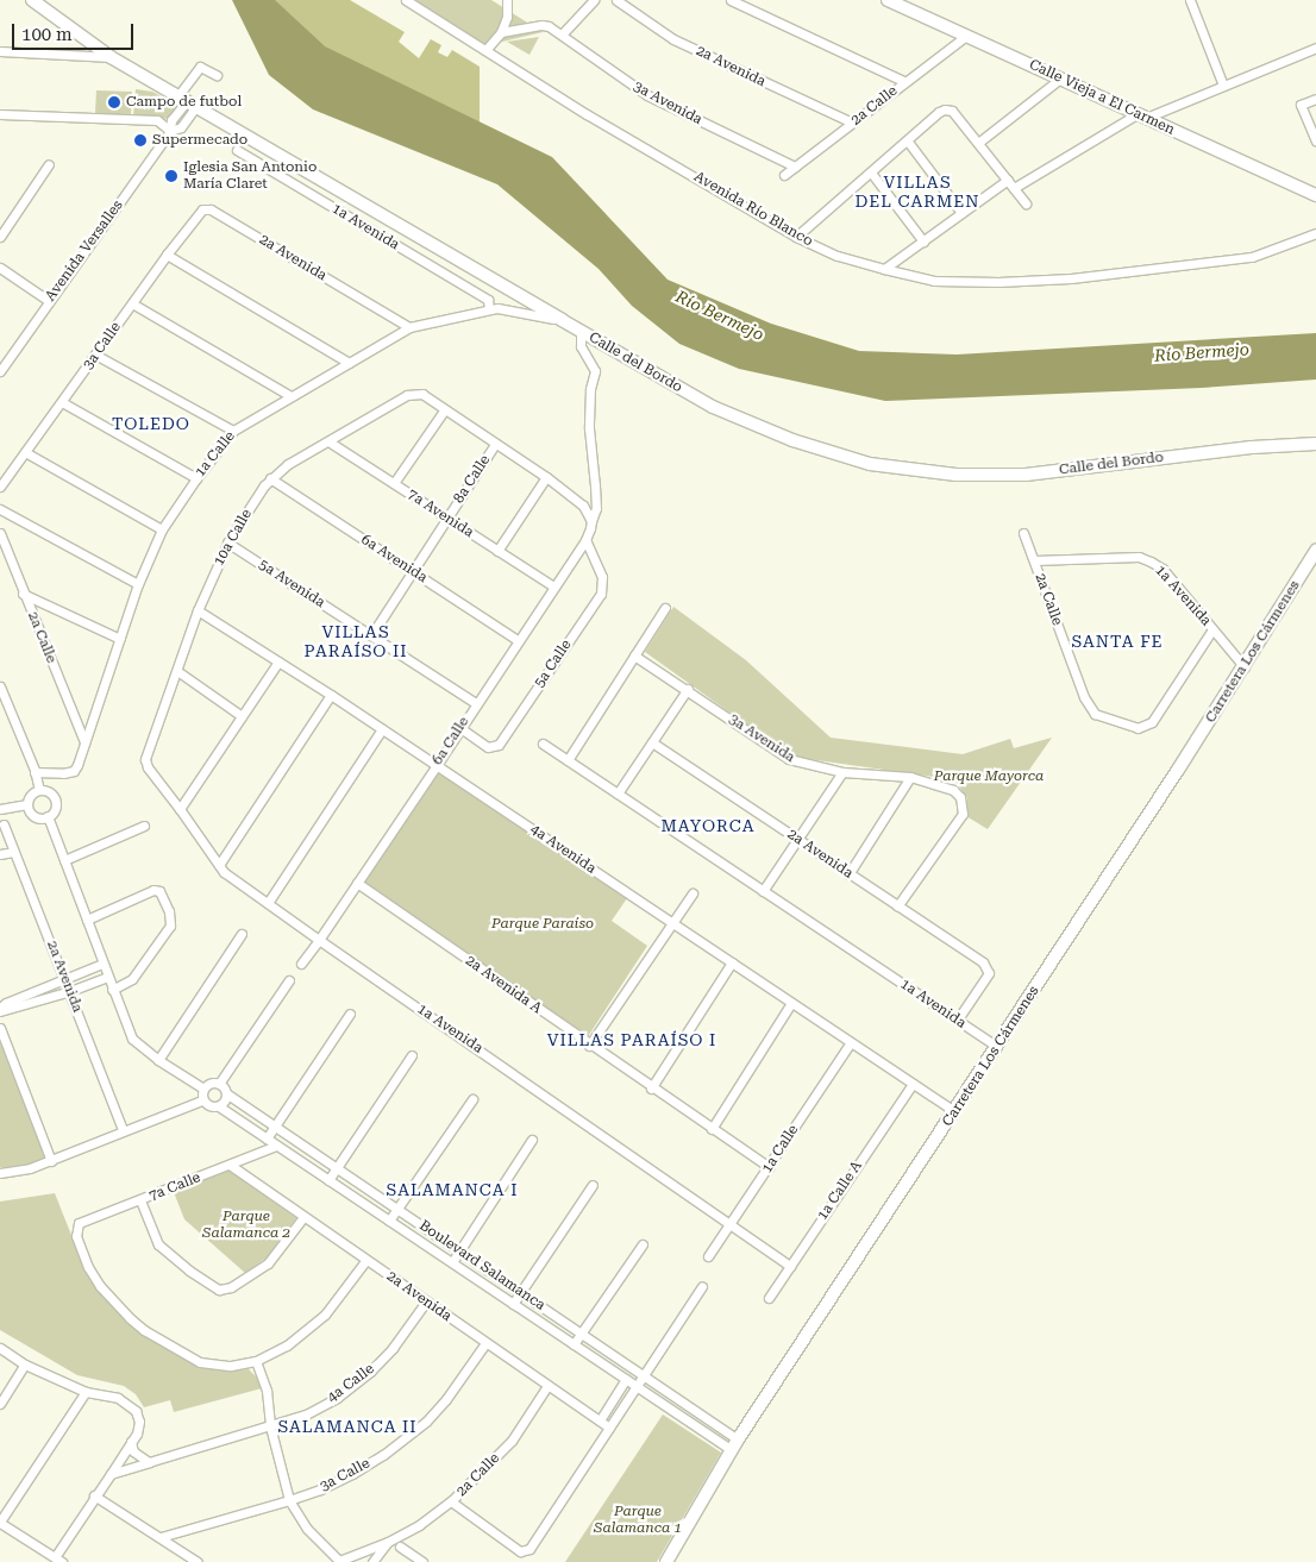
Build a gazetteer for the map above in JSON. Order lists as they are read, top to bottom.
{
  "streets": {
    "street": [
      "2a Avenida",
      "Calle Vieja a El Carmen",
      "3a Avenida",
      "2a Calle",
      "Avenida Río Blanco",
      "1a Avenida",
      "Avenida Versalles",
      "3a Calle",
      "Calle del Bordo",
      "1a Calle",
      "8a Calle",
      "7a Avenida",
      "10a Calle",
      "6a Avenida",
      "5a Avenida",
      "Carretera Los Cármenes",
      "5a Calle",
      "6a Calle",
      "4a Avenida",
      "2a Avenida A",
      "7a Calle",
      "1a Calle A",
      "Boulevard Salamanca",
      "4a Calle"
    ]
  },
  "crossings": [
    ["2a Avenida", "3a Avenida"],
    ["2a Avenida", "2a Calle"],
    ["2a Avenida", "1a Avenida"],
    ["2a Avenida", "3a Calle"],
    ["2a Avenida", "1a Calle"],
    ["2a Avenida", "7a Calle"],
    ["2a Avenida", "4a Calle"],
    ["Calle Vieja a El Carmen", "2a Calle"],
    ["3a Avenida", "2a Calle"],
    ["2a Calle", "1a Avenida"],
    ["2a Calle", "1a Calle"],
    ["1a Avenida", "1a Calle"],
    ["1a Avenida", "10a Calle"],
    ["1a Avenida", "Carretera Los Cármenes"],
    ["1a Avenida", "6a Calle"],
    ["1a Avenida", "1a Calle A"],
    ["Avenida Versalles", "Calle del Bordo"],
    ["Calle del Bordo", "1a Calle"],
    ["Calle del Bordo", "6a Calle"],
    ["1a Calle", "4a Avenida"],
    ["1a Calle", "2a Avenida A"],
    ["8a Calle", "7a Avenida"],
    ["8a Calle", "6a Avenida"],
    ["8a Calle", "5a Avenida"],
    ["7a Avenida", "10a Calle"],
    ["7a Avenida", "6a Calle"],
    ["10a Calle", "6a Avenida"],
    ["10a Calle", "5a Avenida"],
    ["10a Calle", "4a Avenida"],
    ["6a Avenida", "6a Calle"],
    ["5a Avenida", "6a Calle"],
    ["Carretera Los Cármenes", "4a Avenida"],
    ["Carretera Los Cármenes", "Boulevard Salamanca"],
    ["5a Calle", "6a Calle"],
    ["6a Calle", "4a Avenida"],
    ["6a Calle", "2a Avenida A"],
    ["4a Avenida", "1a Calle A"],
    ["7a Calle", "Boulevard Salamanca"]
  ],
  "districts": [
    "VILLAS DEL CARMEN",
    "TOLEDO",
    "VILLAS PARAÍSO II",
    "SANTA FE",
    "MAYORCA",
    "VILLAS PARAÍSO I",
    "SALAMANCA I",
    "SALAMANCA II"
  ],
  "water": ["Río Bermejo"],
  "parks": [
    "Parque Mayorca",
    "Parque Paraíso",
    "Parque Salamanca 2",
    "Parque Salamanca 1"
  ],
  "places": ["Campo de futbol", "Supermecado", "Iglesia San Antonio María Claret"],
  "scale_bar": "100 m"
}
